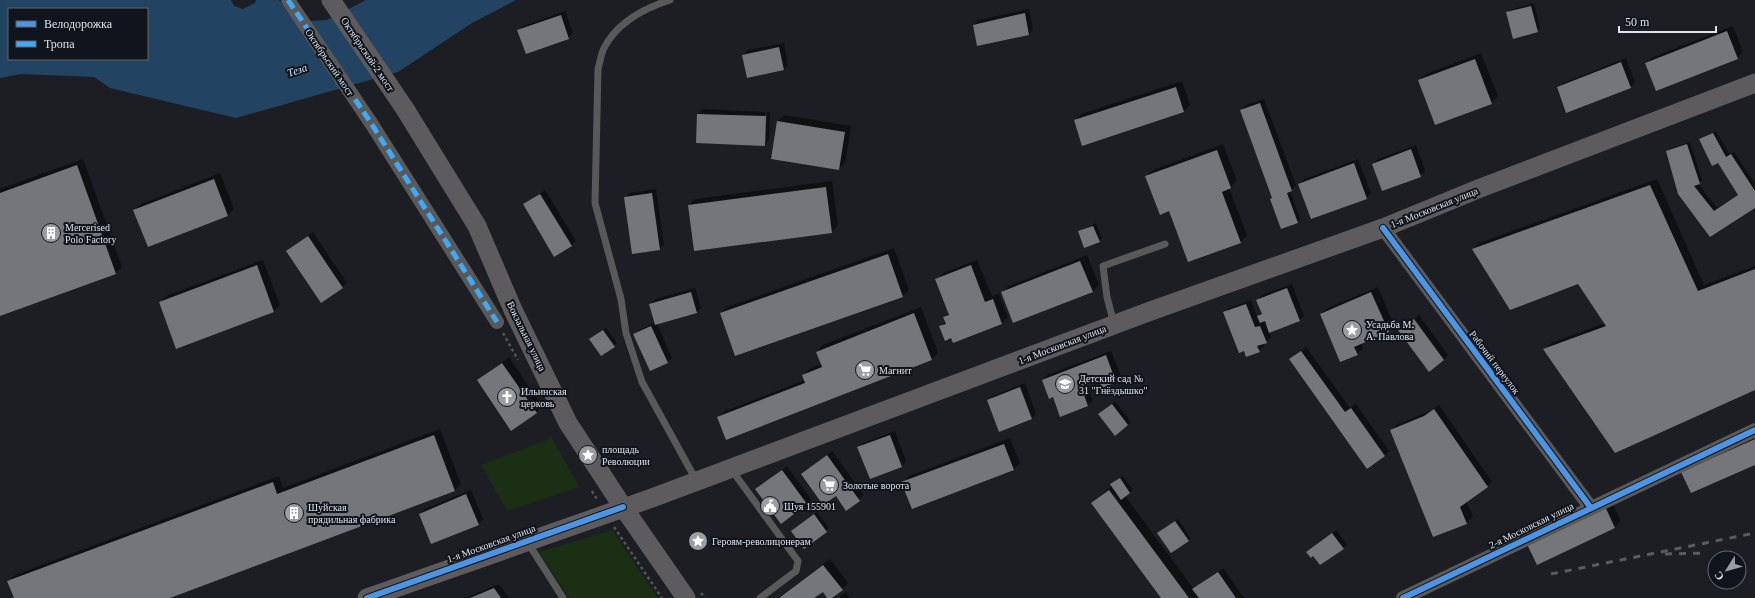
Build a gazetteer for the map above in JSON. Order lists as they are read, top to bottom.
{
  "streets": {
    "main road": ["Октябрьский-2 мост", "1-я Московская улица", "Вокзальная улица"],
    "street": ["Октябрьский мост", "Рабочий переулок", "2-я Московская улица"]
  },
  "crossings": [
    ["Октябрьский-2 мост", "Вокзальная улица"],
    ["1-я Московская улица", "Вокзальная улица"],
    ["1-я Московская улица", "Рабочий переулок"],
    ["Рабочий переулок", "2-я Московская улица"]
  ],
  "water": ["Теза"],
  "places": {
    "building": ["Mercerised Polo Factory", "Шуйская прядильная фабрика"],
    "place": ["Усадьба М. А. Павлова", "площадь Революции", "Героям-револицонерам"],
    "supermarket": ["Магнит", "Золотые ворота"],
    "school or university": ["Детский сад № 31 \"Гнёздышко\""],
    "church": ["Ильинская церковь"],
    "public building": ["Шуя 155901"]
  },
  "legend": ["Велодорожка", "Тропа"],
  "scale_bar": "50 m",
  "north": "bottom left"
}
